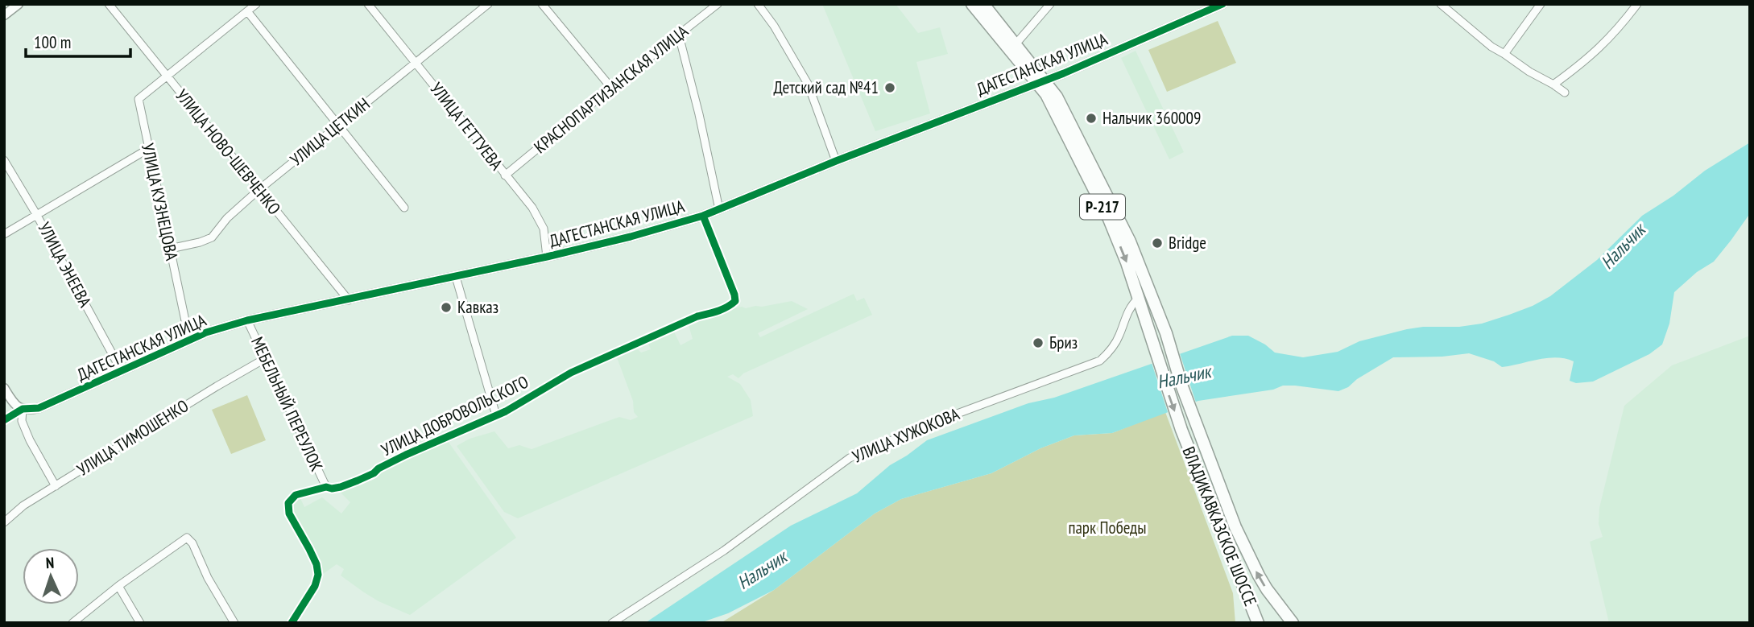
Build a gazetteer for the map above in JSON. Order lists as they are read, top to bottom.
{
  "streets": {
    "main road": ["Р-217", "ВЛАДИКАВКАЗСКОЕ ШОССЕ"],
    "street": [
      "ДАГЕСТАНСКАЯ УЛИЦА",
      "КРАСНОПАРТИЗАНСКАЯ УЛИЦА",
      "УЛИЦА ГЕТТУЕВА",
      "УЛИЦА ЦЕТКИН",
      "УЛИЦА НОВО-ШЕВЧЕНКО",
      "УЛИЦА КУЗНЕЦОВА",
      "УЛИЦА ЭНЕЕВА",
      "МЕБЕЛЬНЫЙ ПЕРЕУЛОК",
      "УЛИЦА ДОБРОВОЛЬСКОГО",
      "УЛИЦА ХУЖОКОВА",
      "УЛИЦА ТИМОШЕНКО"
    ]
  },
  "crossings": [
    ["ДАГЕСТАНСКАЯ УЛИЦА", "УЛИЦА ГЕТТУЕВА"],
    ["ДАГЕСТАНСКАЯ УЛИЦА", "УЛИЦА НОВО-ШЕВЧЕНКО"],
    ["ДАГЕСТАНСКАЯ УЛИЦА", "УЛИЦА КУЗНЕЦОВА"],
    ["ДАГЕСТАНСКАЯ УЛИЦА", "Р-217"],
    ["ДАГЕСТАНСКАЯ УЛИЦА", "УЛИЦА ЭНЕЕВА"],
    ["ДАГЕСТАНСКАЯ УЛИЦА", "МЕБЕЛЬНЫЙ ПЕРЕУЛОК"],
    ["ДАГЕСТАНСКАЯ УЛИЦА", "УЛИЦА ДОБРОВОЛЬСКОГО"],
    ["ДАГЕСТАНСКАЯ УЛИЦА", "ВЛАДИКАВКАЗСКОЕ ШОССЕ"],
    ["КРАСНОПАРТИЗАНСКАЯ УЛИЦА", "УЛИЦА ГЕТТУЕВА"],
    ["УЛИЦА ГЕТТУЕВА", "УЛИЦА ЦЕТКИН"],
    ["УЛИЦА ЦЕТКИН", "УЛИЦА НОВО-ШЕВЧЕНКО"],
    ["УЛИЦА ЦЕТКИН", "УЛИЦА КУЗНЕЦОВА"],
    ["УЛИЦА НОВО-ШЕВЧЕНКО", "УЛИЦА КУЗНЕЦОВА"],
    ["Р-217", "УЛИЦА ХУЖОКОВА"],
    ["Р-217", "ВЛАДИКАВКАЗСКОЕ ШОССЕ"],
    ["МЕБЕЛЬНЫЙ ПЕРЕУЛОК", "УЛИЦА ДОБРОВОЛЬСКОГО"],
    ["МЕБЕЛЬНЫЙ ПЕРЕУЛОК", "УЛИЦА ТИМОШЕНКО"],
    ["УЛИЦА ХУЖОКОВА", "ВЛАДИКАВКАЗСКОЕ ШОССЕ"]
  ],
  "water": ["Нальчик"],
  "parks": ["парк Победы"],
  "places": [
    "Детский сад №41",
    "Нальчик 360009",
    "Bridge",
    "Кавказ",
    "Бриз"
  ],
  "scale_bar": "100 m",
  "north": "top"
}
